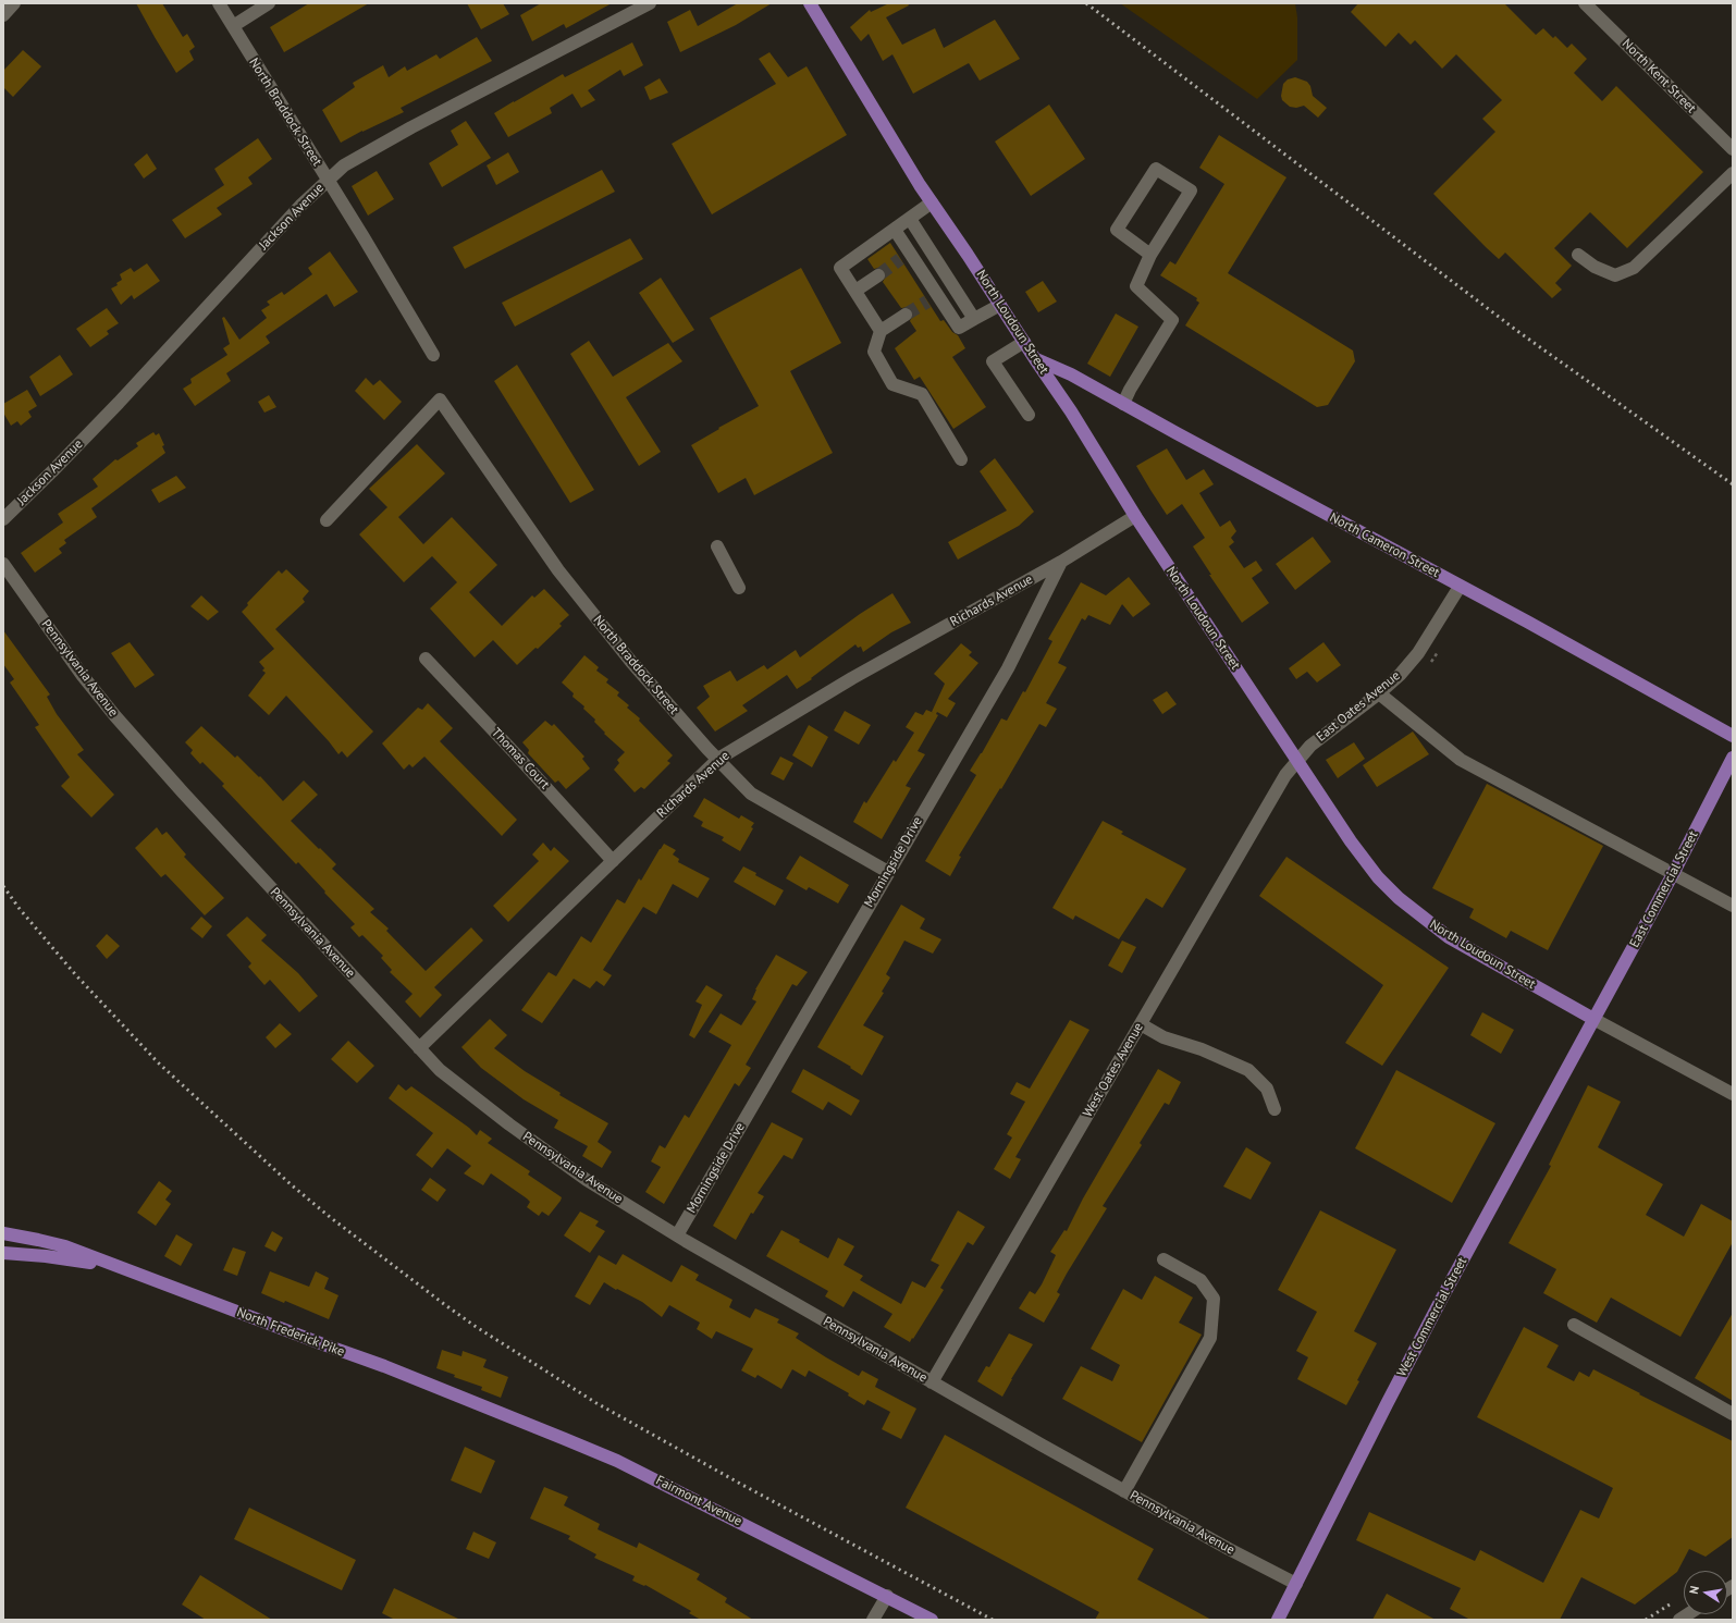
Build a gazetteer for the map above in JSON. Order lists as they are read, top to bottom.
{
  "streets": {
    "main road": [
      "North Loudoun Street",
      "North Cameron Street",
      "East Commercial Street",
      "West Commercial Street",
      "North Frederick Pike",
      "Fairmont Avenue"
    ],
    "street": [
      "North Kent Street",
      "North Braddock Street",
      "Jackson Avenue",
      "Richards Avenue",
      "Pennsylvania Avenue",
      "East Oates Avenue",
      "Thomas Court",
      "Morningside Drive",
      "West Oates Avenue"
    ]
  },
  "crossings": [
    ["North Braddock Street", "Jackson Avenue"],
    ["North Braddock Street", "Richards Avenue"],
    ["North Braddock Street", "Morningside Drive"],
    ["North Loudoun Street", "North Cameron Street"],
    ["North Loudoun Street", "East Oates Avenue"],
    ["North Loudoun Street", "East Commercial Street"],
    ["North Loudoun Street", "West Oates Avenue"],
    ["North Loudoun Street", "West Commercial Street"],
    ["North Cameron Street", "East Oates Avenue"],
    ["Richards Avenue", "Pennsylvania Avenue"],
    ["Richards Avenue", "Thomas Court"],
    ["Richards Avenue", "Morningside Drive"],
    ["Pennsylvania Avenue", "Morningside Drive"],
    ["Pennsylvania Avenue", "West Oates Avenue"],
    ["Pennsylvania Avenue", "West Commercial Street"],
    ["East Oates Avenue", "West Oates Avenue"],
    ["East Commercial Street", "West Commercial Street"],
    ["North Frederick Pike", "Fairmont Avenue"]
  ],
  "north": "left"
}
